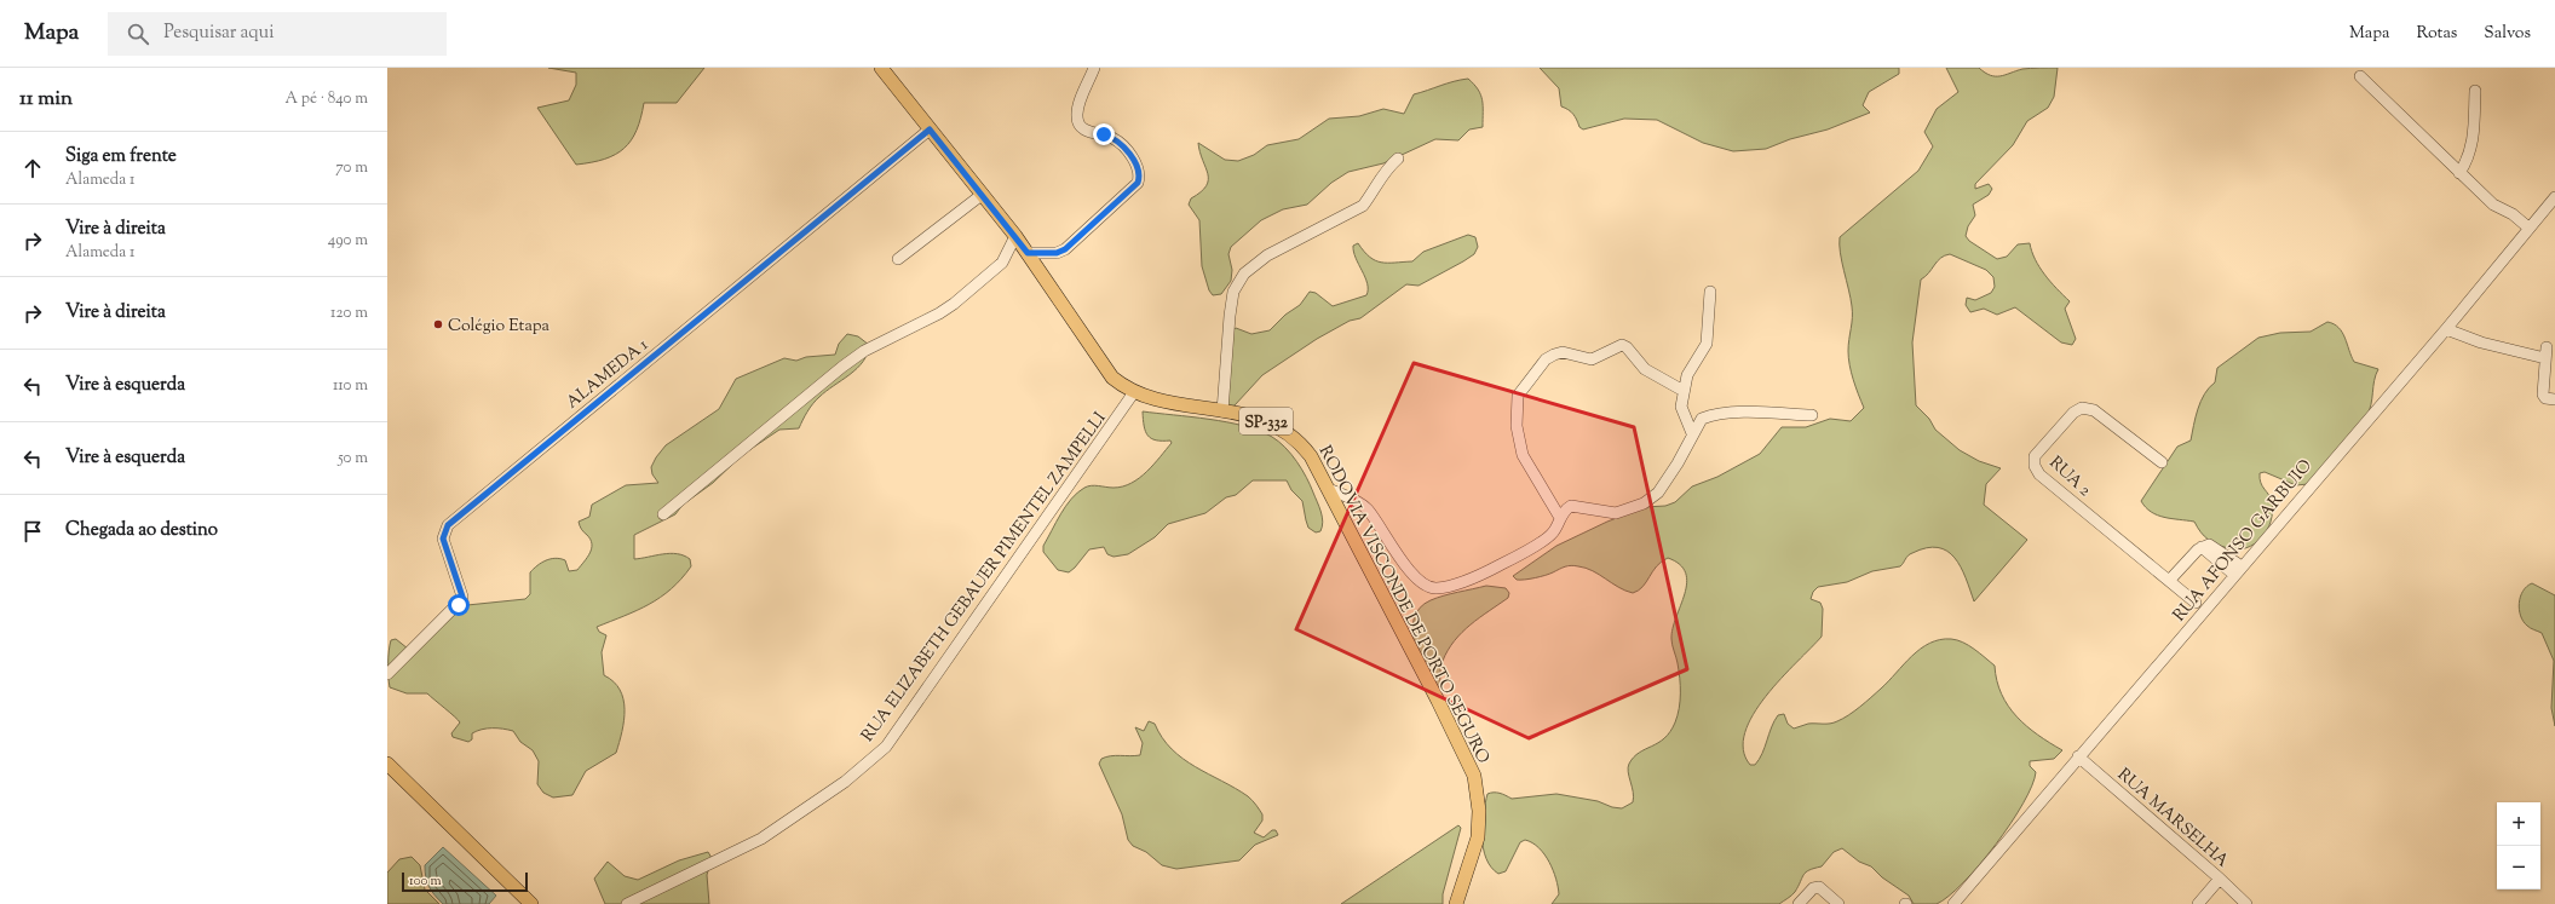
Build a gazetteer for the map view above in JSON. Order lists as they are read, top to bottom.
{
  "streets": {
    "main road": ["SP-332", "RODOVIA VISCONDE DE PORTO SEGURO"],
    "street": [
      "ALAMEDA 1",
      "RUA 2",
      "RUA AFONSO GARBUIO",
      "RUA ELIZABETH GEBAUER PIMENTEL ZAMPELLI",
      "RUA MARSELHA"
    ]
  },
  "crossings": [
    ["ALAMEDA 1", "RODOVIA VISCONDE DE PORTO SEGURO"],
    ["RUA AFONSO GARBUIO", "RUA MARSELHA"],
    ["RUA ELIZABETH GEBAUER PIMENTEL ZAMPELLI", "RODOVIA VISCONDE DE PORTO SEGURO"]
  ],
  "places": ["Colégio Etapa"],
  "scale_bar": "100 m",
  "page": {
    "header": "Mapa",
    "search": "Pesquisar aqui",
    "nav": ["Mapa", "Rotas", "Salvos"],
    "heading": ["11 min", "A pé · 840 m"],
    "list": [
      ["Siga em frente", "Alameda 1", "70 m"],
      ["Vire à direita", "Alameda 1", "490 m"],
      ["Vire à direita", "120 m"],
      ["Vire à esquerda", "110 m"],
      ["Vire à esquerda", "50 m"],
      "Chegada ao destino"
    ],
    "map_buttons": ["+", "−"],
    "scale": "100 m"
  }
}
